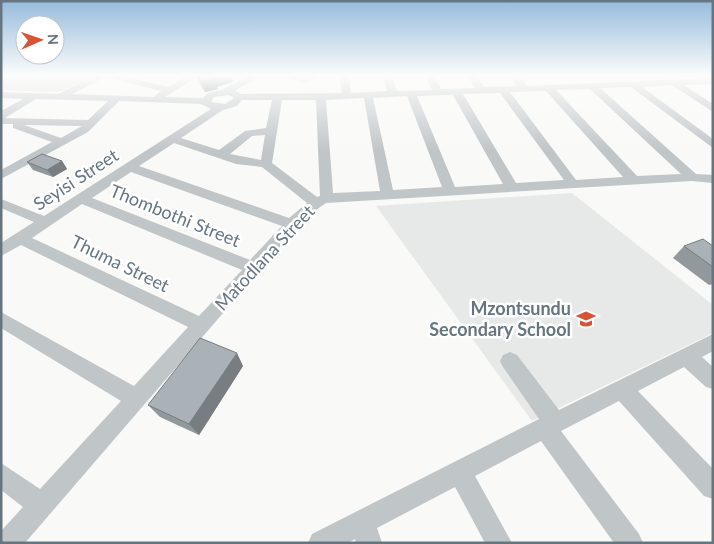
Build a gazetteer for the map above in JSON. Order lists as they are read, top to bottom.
{
  "streets": {
    "street": [
      "Seyisi Street",
      "Thombothi Street",
      "Matodlana Street",
      "Thuma Street"
    ]
  },
  "crossings": [
    ["Seyisi Street", "Thombothi Street"],
    ["Seyisi Street", "Thuma Street"],
    ["Thombothi Street", "Matodlana Street"],
    ["Matodlana Street", "Thuma Street"]
  ],
  "places": {
    "school or university": ["Mzontsundu Secondary School"]
  },
  "north": "right"
}
